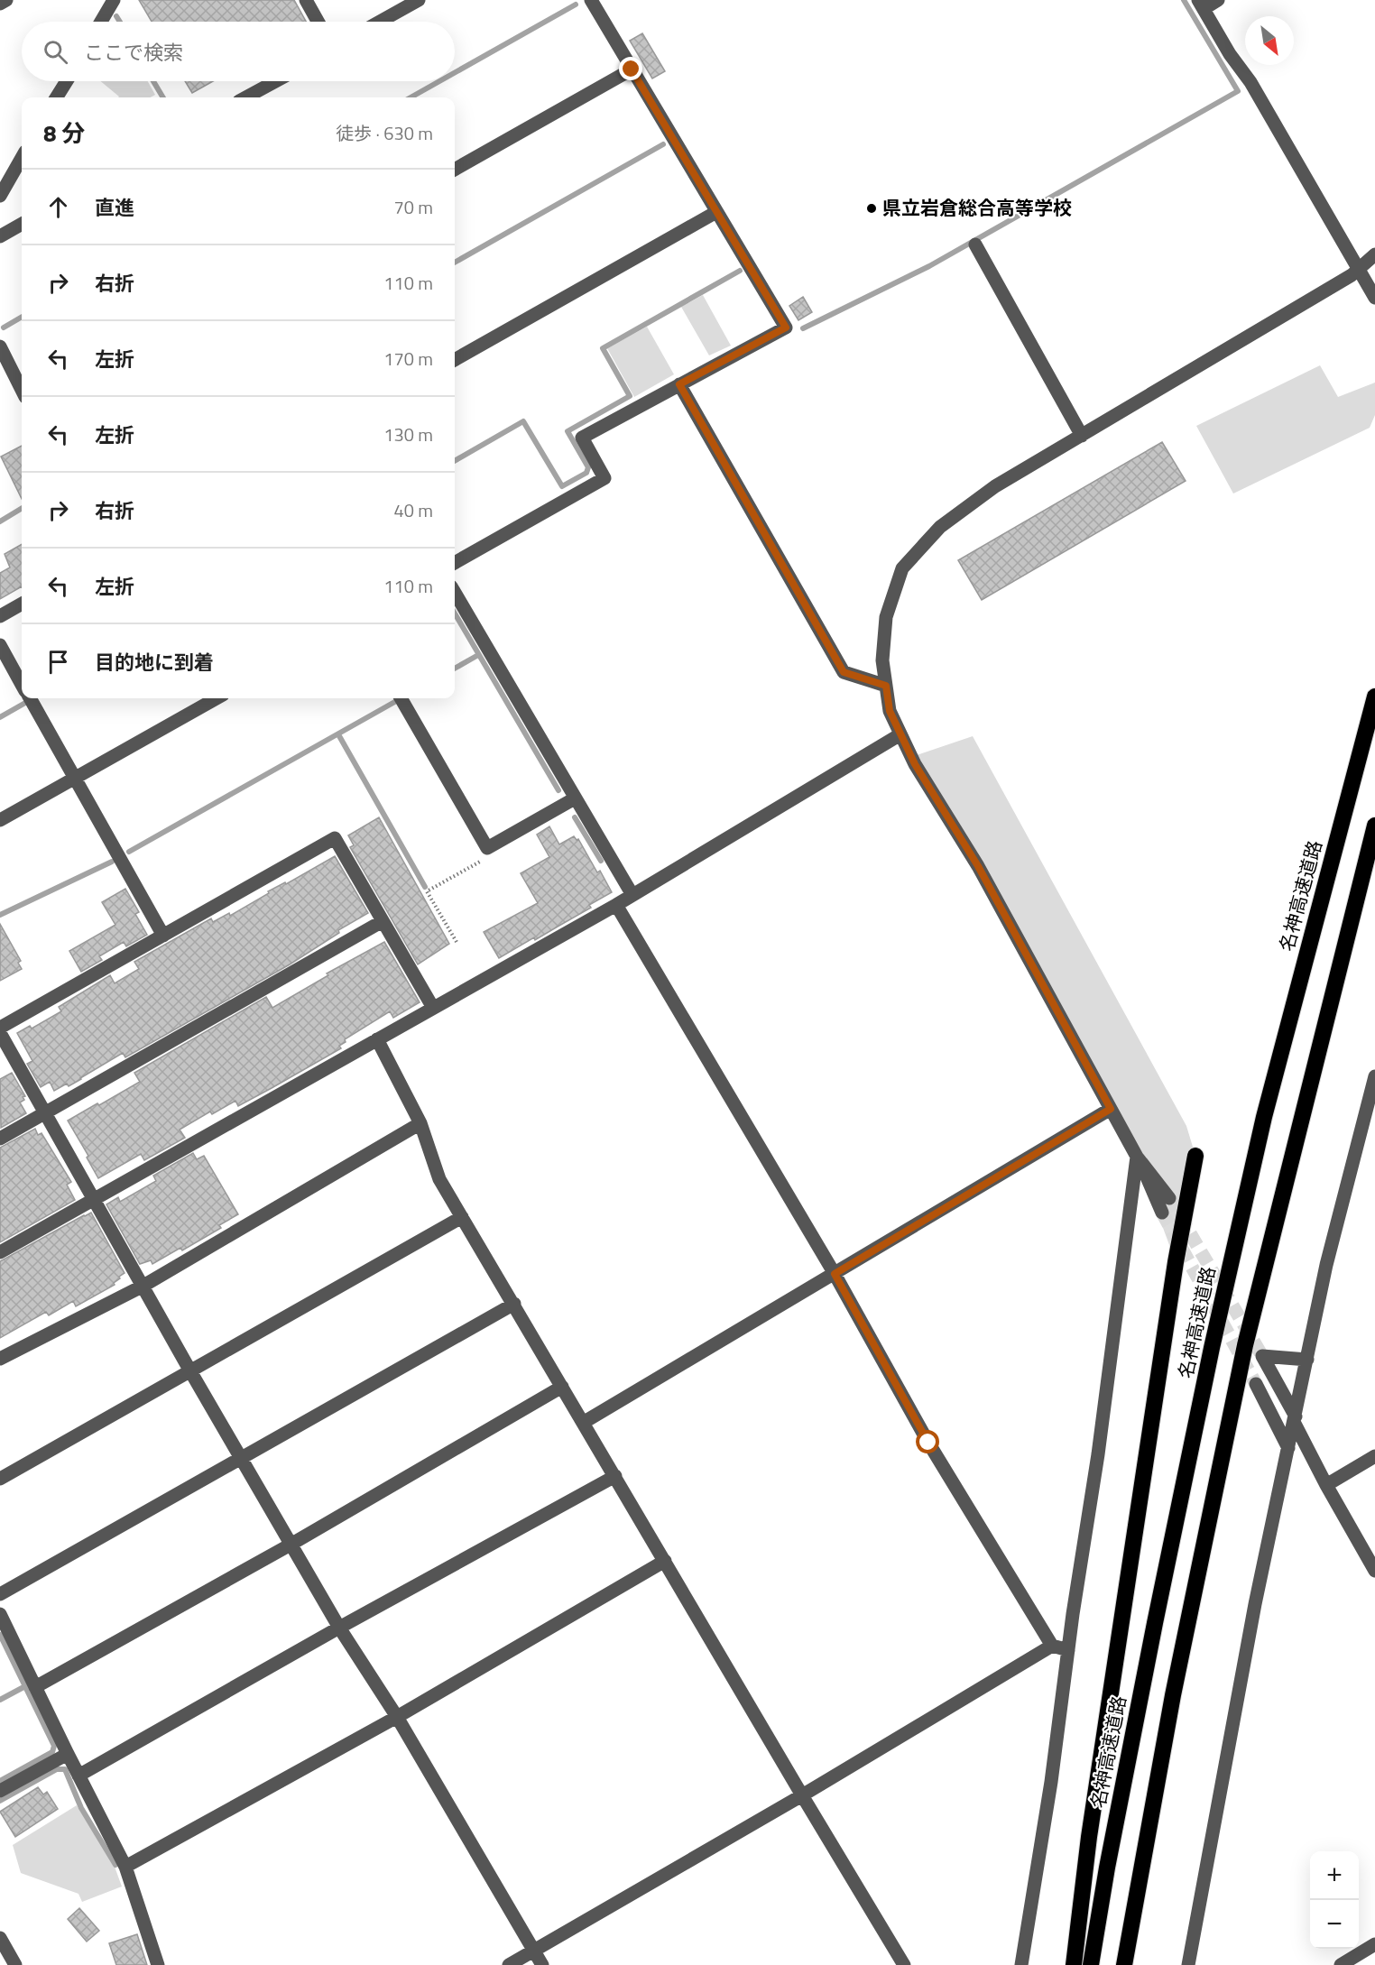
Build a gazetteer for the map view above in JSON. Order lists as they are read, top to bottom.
{
  "streets": {
    "highway": ["名神高速道路"]
  },
  "places": ["県立岩倉総合高等学校"],
  "north": "bottom right",
  "page": {
    "search": "ここで検索",
    "heading": ["8 分", "徒歩 · 630 m"],
    "list": [
      ["直進", "70 m"],
      ["右折", "110 m"],
      ["左折", "170 m"],
      ["左折", "130 m"],
      ["右折", "40 m"],
      ["左折", "110 m"],
      "目的地に到着"
    ],
    "map_buttons": ["+", "−"]
  }
}
